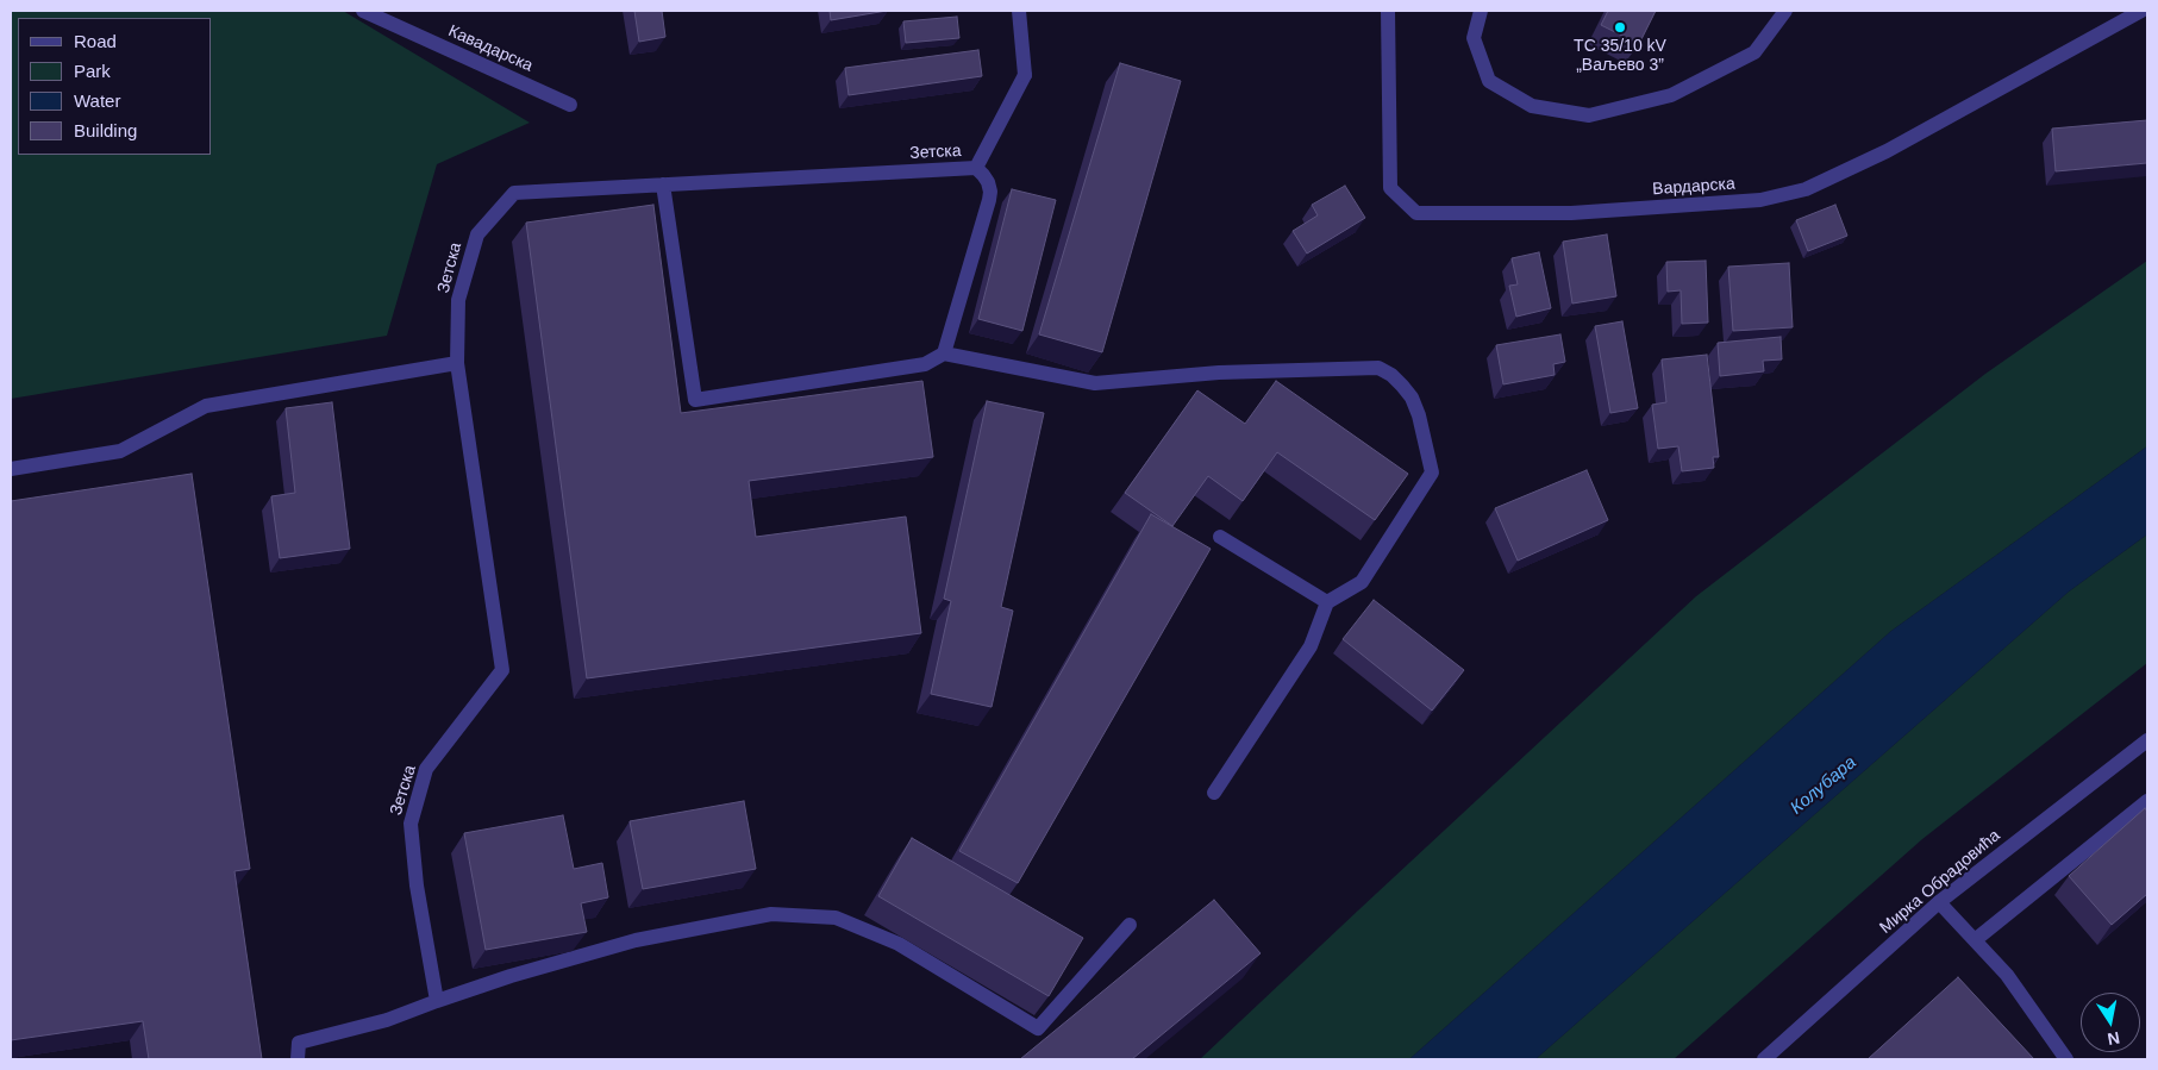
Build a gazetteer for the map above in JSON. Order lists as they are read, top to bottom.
{
  "streets": {
    "street": [
      "Кавадарска",
      "Зетска",
      "Вардарска",
      "Мирка Обрадовића"
    ]
  },
  "water": ["Колубара"],
  "places": ["ТС 35/10 kV „Ваљево 3”"],
  "legend": [
    "Road",
    "Park",
    "Water",
    "Building"
  ],
  "north": "bottom"
}
